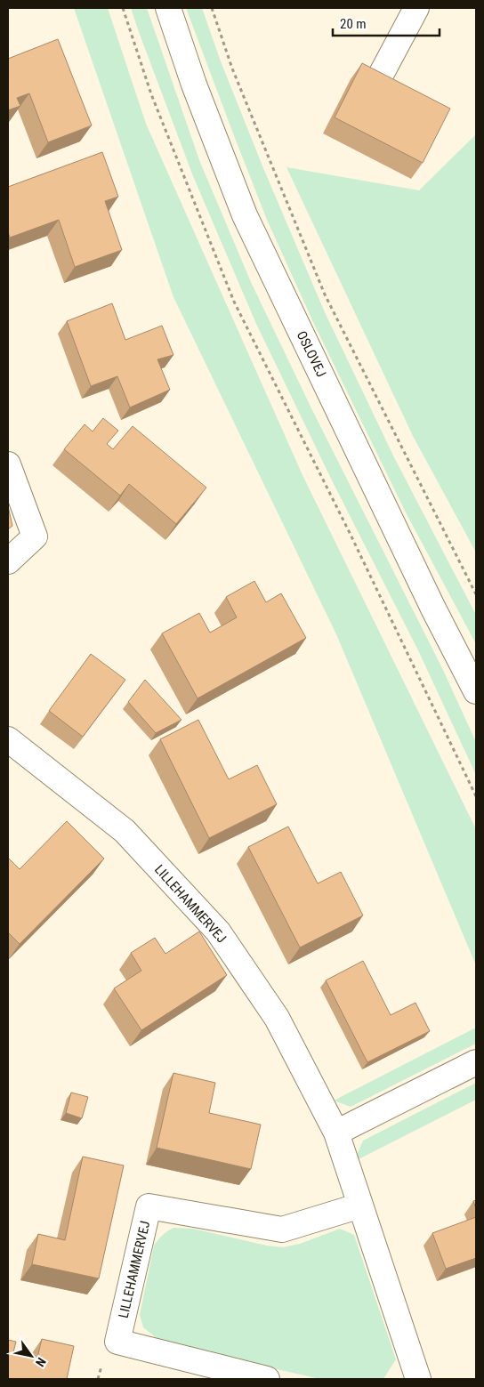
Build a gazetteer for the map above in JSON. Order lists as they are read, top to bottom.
{
  "streets": {
    "street": ["OSLOVEJ", "LILLEHAMMERVEJ"]
  },
  "scale_bar": "20 m",
  "north": "bottom right"
}
